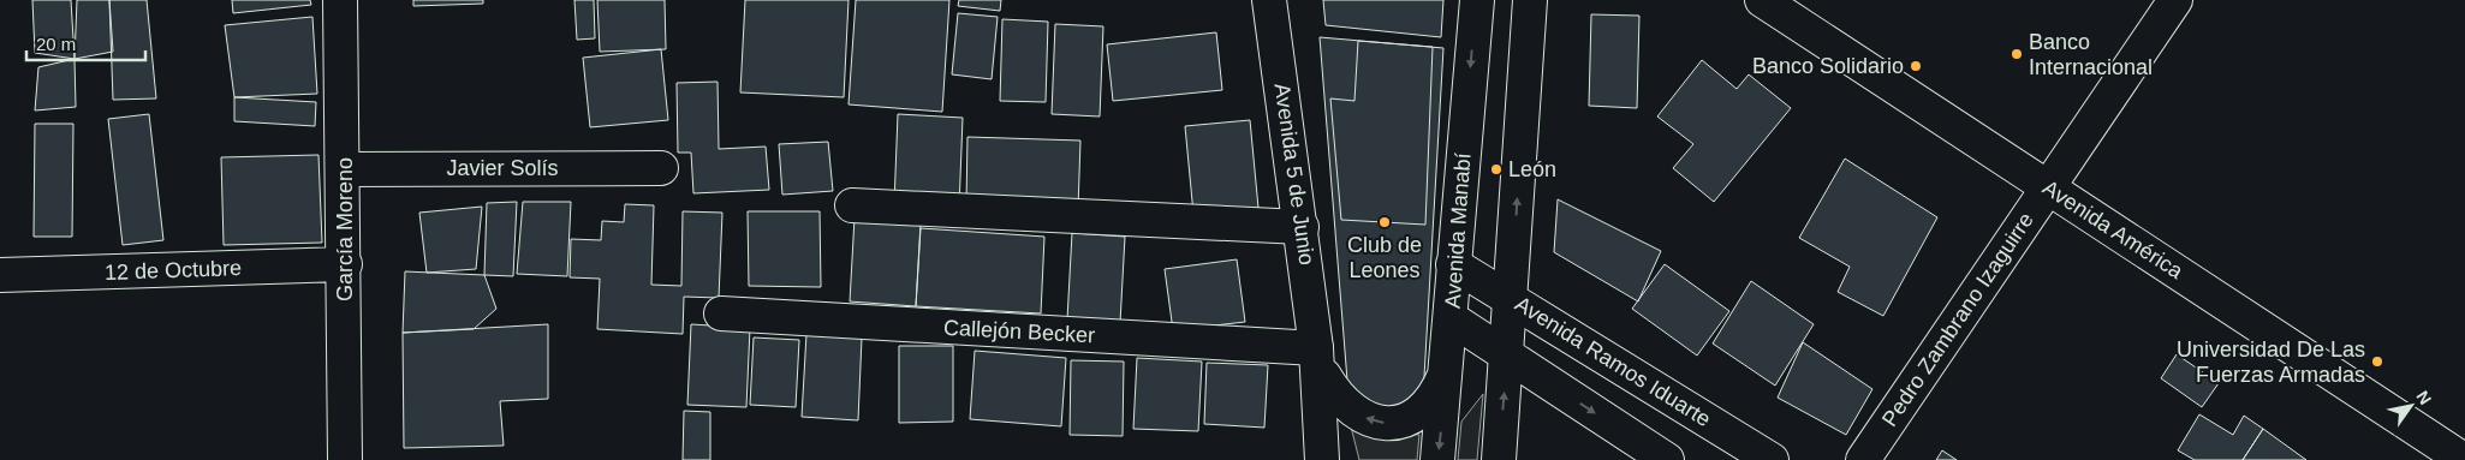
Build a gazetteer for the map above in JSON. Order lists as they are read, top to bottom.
{
  "streets": {
    "street": [
      "Javier Solís",
      "Avenida 5 de Junio",
      "García Moreno",
      "Avenida América",
      "Avenida Manabí",
      "12 de Octubre",
      "Pedro Zambrano Izaguirre",
      "Callejón Becker",
      "Avenida Ramos Iduarte"
    ]
  },
  "crossings": [
    ["Javier Solís", "García Moreno"],
    ["Avenida 5 de Junio", "Callejón Becker"],
    ["García Moreno", "12 de Octubre"],
    ["Avenida América", "Pedro Zambrano Izaguirre"],
    ["Avenida Manabí", "Avenida Ramos Iduarte"]
  ],
  "places": [
    "Banco Internacional",
    "Banco Solidario",
    "León",
    "Club de Leones",
    "Universidad De Las Fuerzas Armadas"
  ],
  "scale_bar": "20 m",
  "north": "top right"
}
